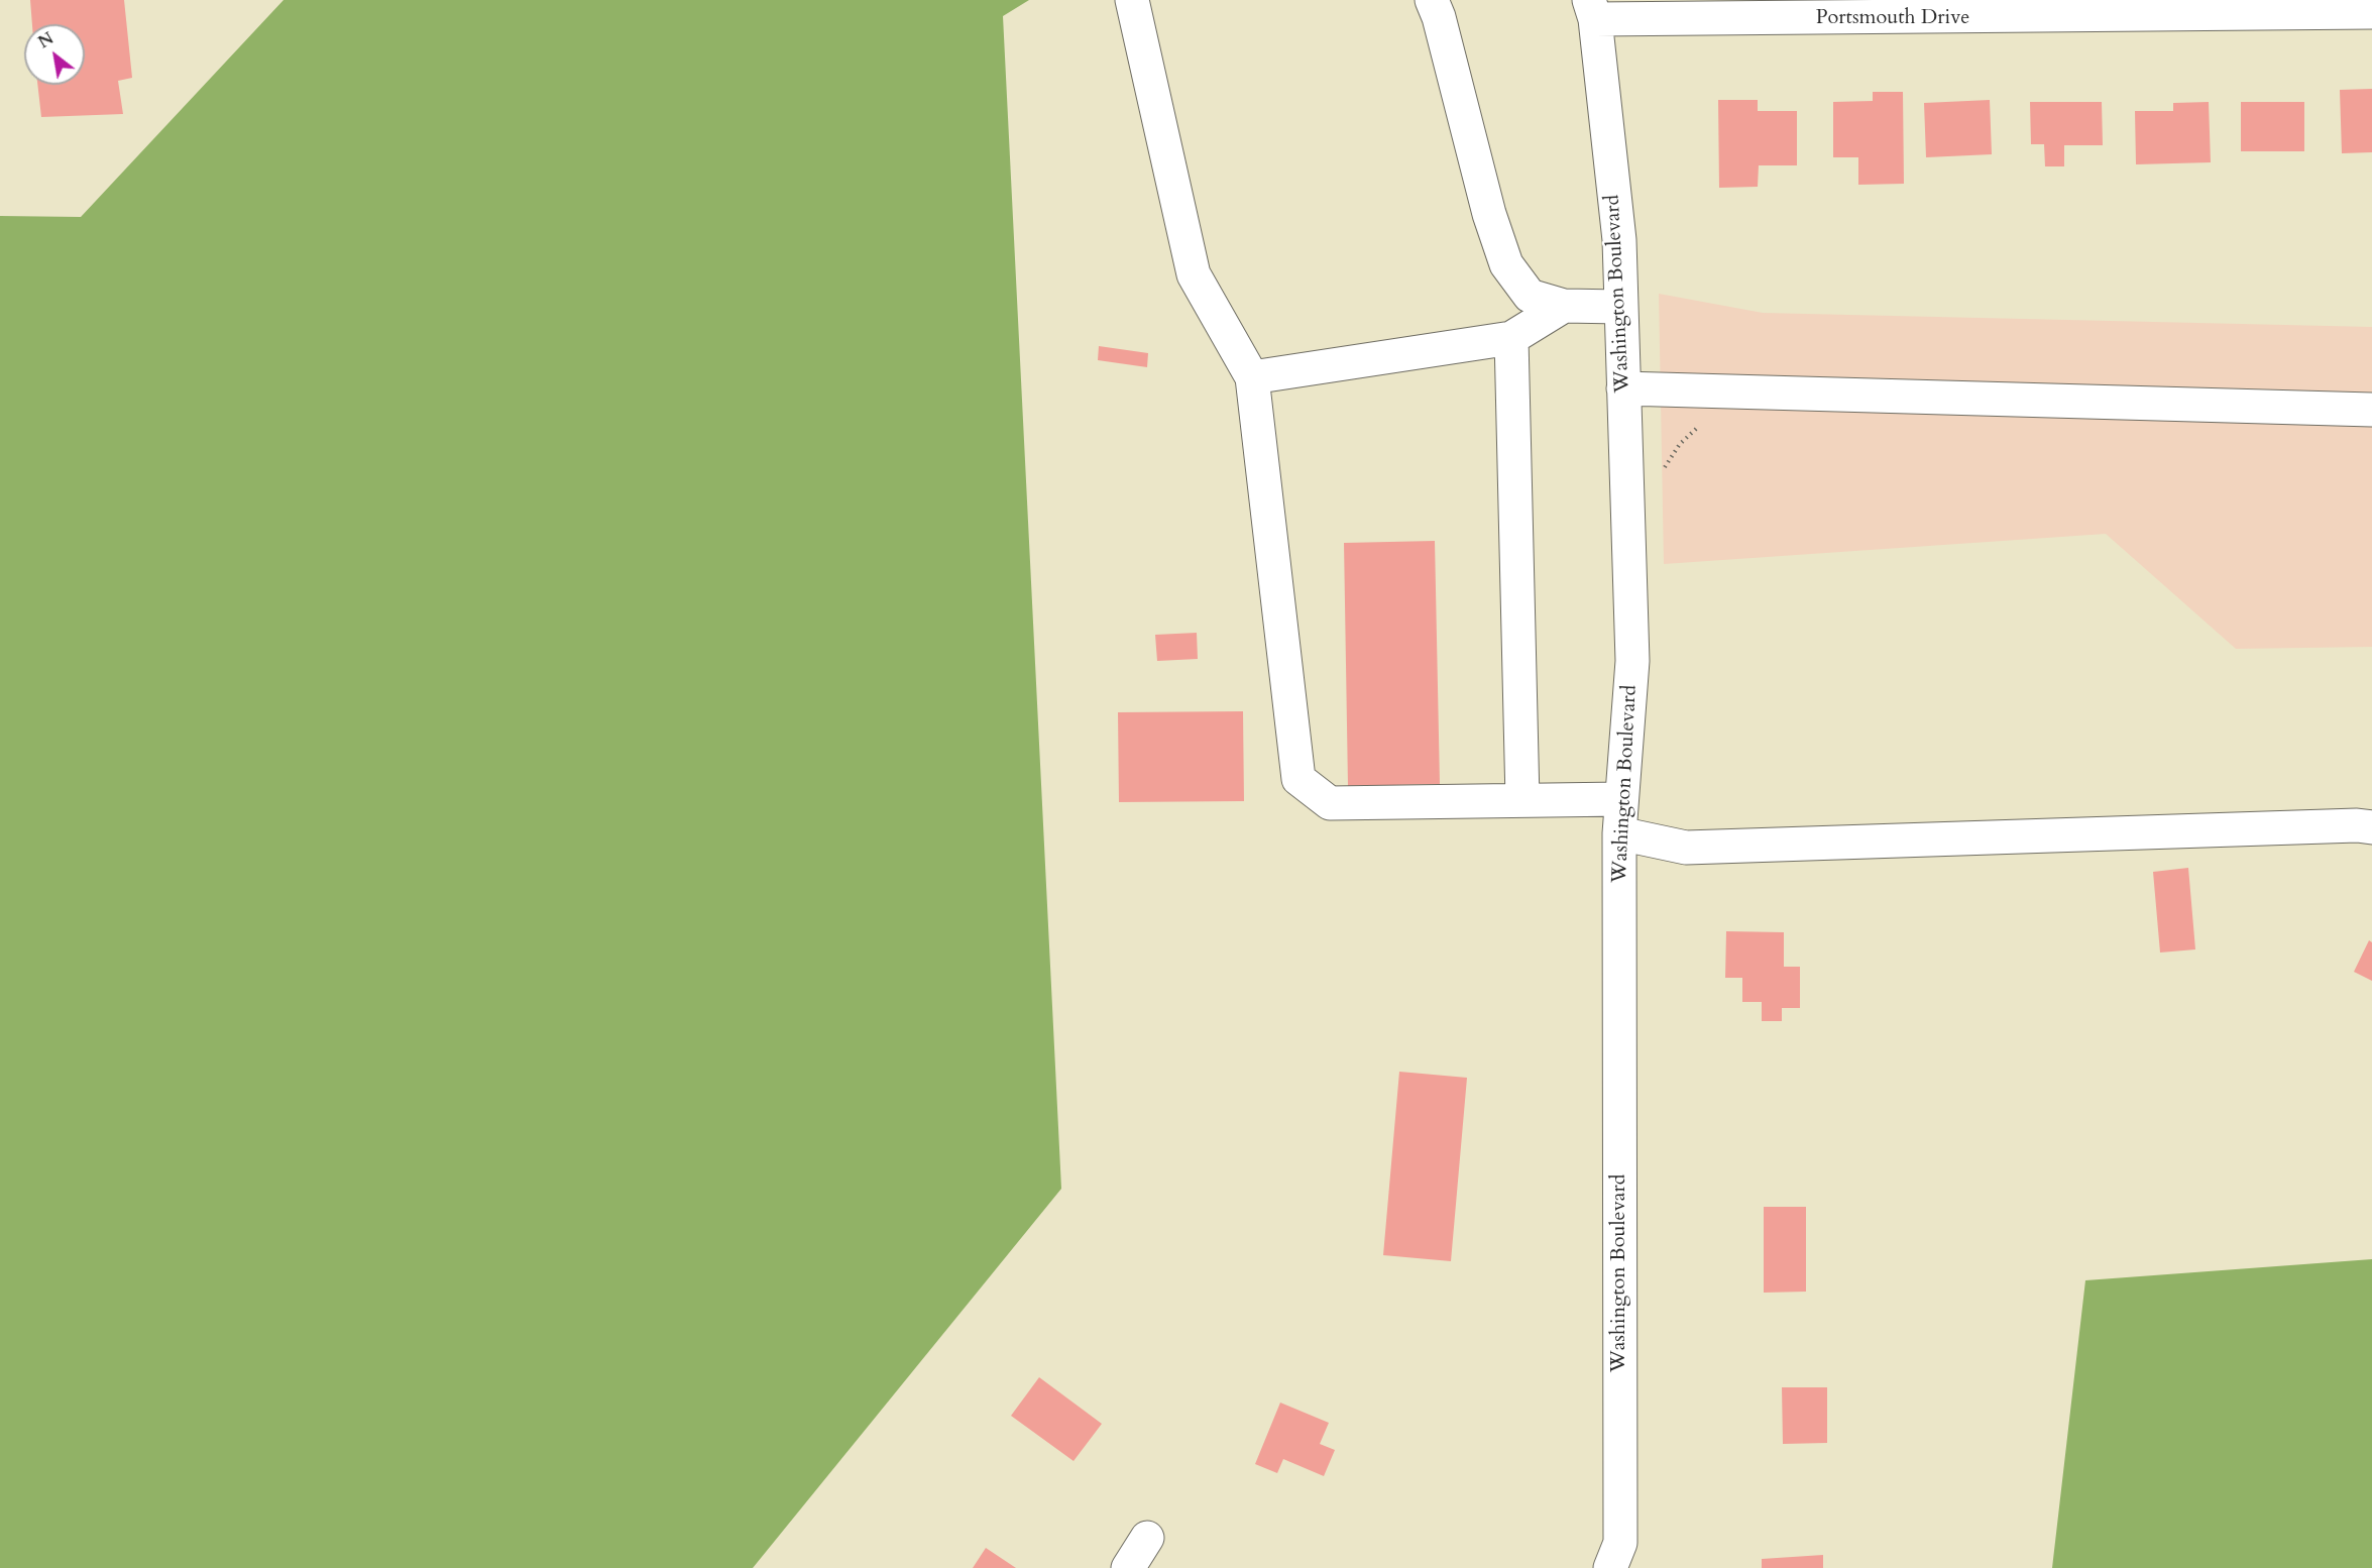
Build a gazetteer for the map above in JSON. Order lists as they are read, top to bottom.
{
  "streets": {
    "street": ["Portsmouth Drive", "Washington Boulevard"]
  },
  "crossings": [
    ["Portsmouth Drive", "Washington Boulevard"]
  ],
  "north": "top left"
}
